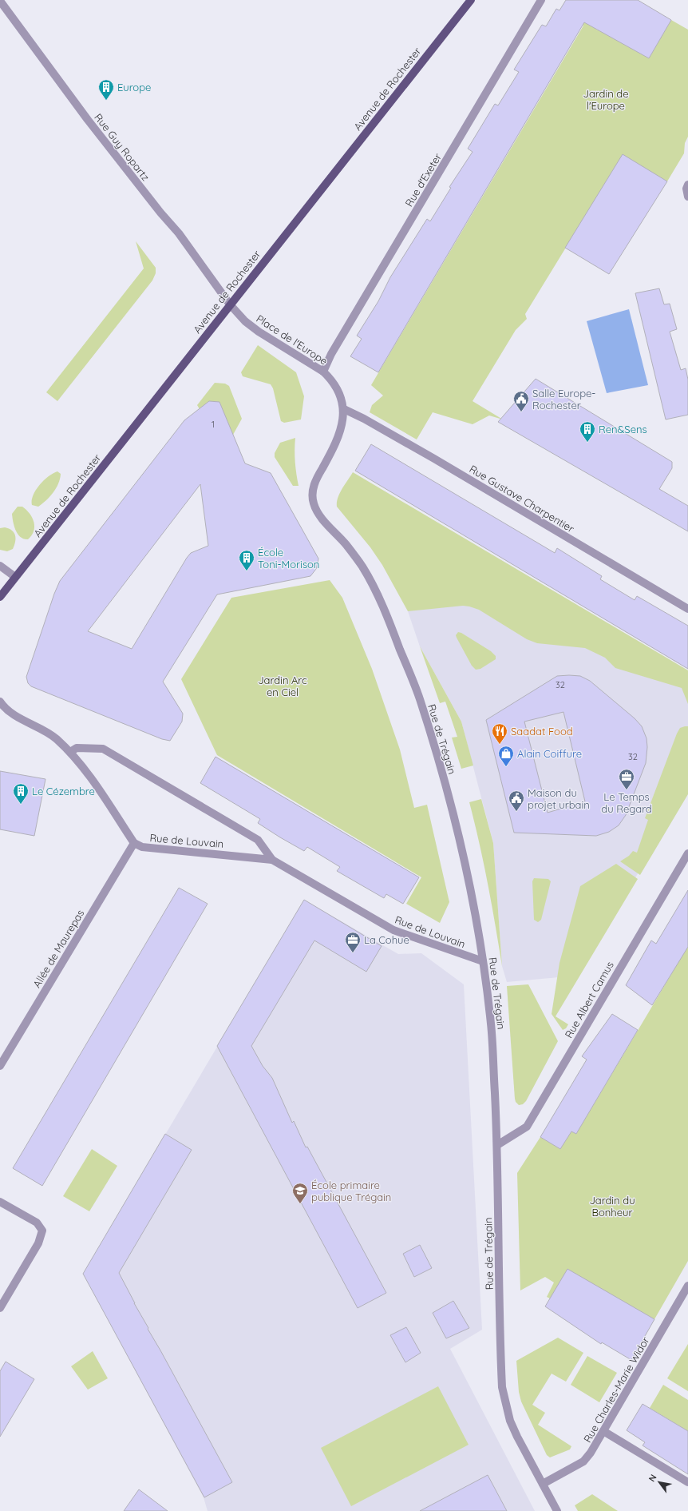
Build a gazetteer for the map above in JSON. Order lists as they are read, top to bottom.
{
  "streets": {
    "main road": ["Avenue de Rochester"],
    "street": [
      "Rue Guy Ropartz",
      "Rue d'Exeter",
      "Place de l'Europe",
      "Rue Gustave Charpentier",
      "Rue de Trégain",
      "Rue de Louvain",
      "Allée de Maurepas",
      "Rue Albert Camus",
      "Rue Charles-Marie Widor"
    ]
  },
  "crossings": [
    ["Avenue de Rochester", "Rue Guy Ropartz"],
    ["Avenue de Rochester", "Place de l'Europe"],
    ["Rue Guy Ropartz", "Place de l'Europe"],
    ["Rue d'Exeter", "Place de l'Europe"],
    ["Place de l'Europe", "Rue Gustave Charpentier"],
    ["Place de l'Europe", "Rue de Trégain"],
    ["Rue de Trégain", "Rue de Louvain"],
    ["Rue de Trégain", "Rue Albert Camus"],
    ["Rue de Trégain", "Rue Charles-Marie Widor"],
    ["Rue de Louvain", "Allée de Maurepas"]
  ],
  "parks": ["Jardin de l'Europe", "Jardin Arc en Ciel", "Jardin du Bonheur"],
  "places": {
    "building": [
      "Europe",
      "Ren&Sens",
      "École Toni-Morison",
      "Le Cézembre"
    ],
    "public building": ["Salle Europe- Rochester", "Maison du projet urbain"],
    "restaurant": ["Saadat Food"],
    "shop": ["Alain Coiffure"],
    "office": ["Le Temps du Regard", "La Cohue"],
    "school or university": ["École primaire publique Trégain"]
  },
  "house_numbers": ["1", "32", "32"],
  "north": "top left"
}
